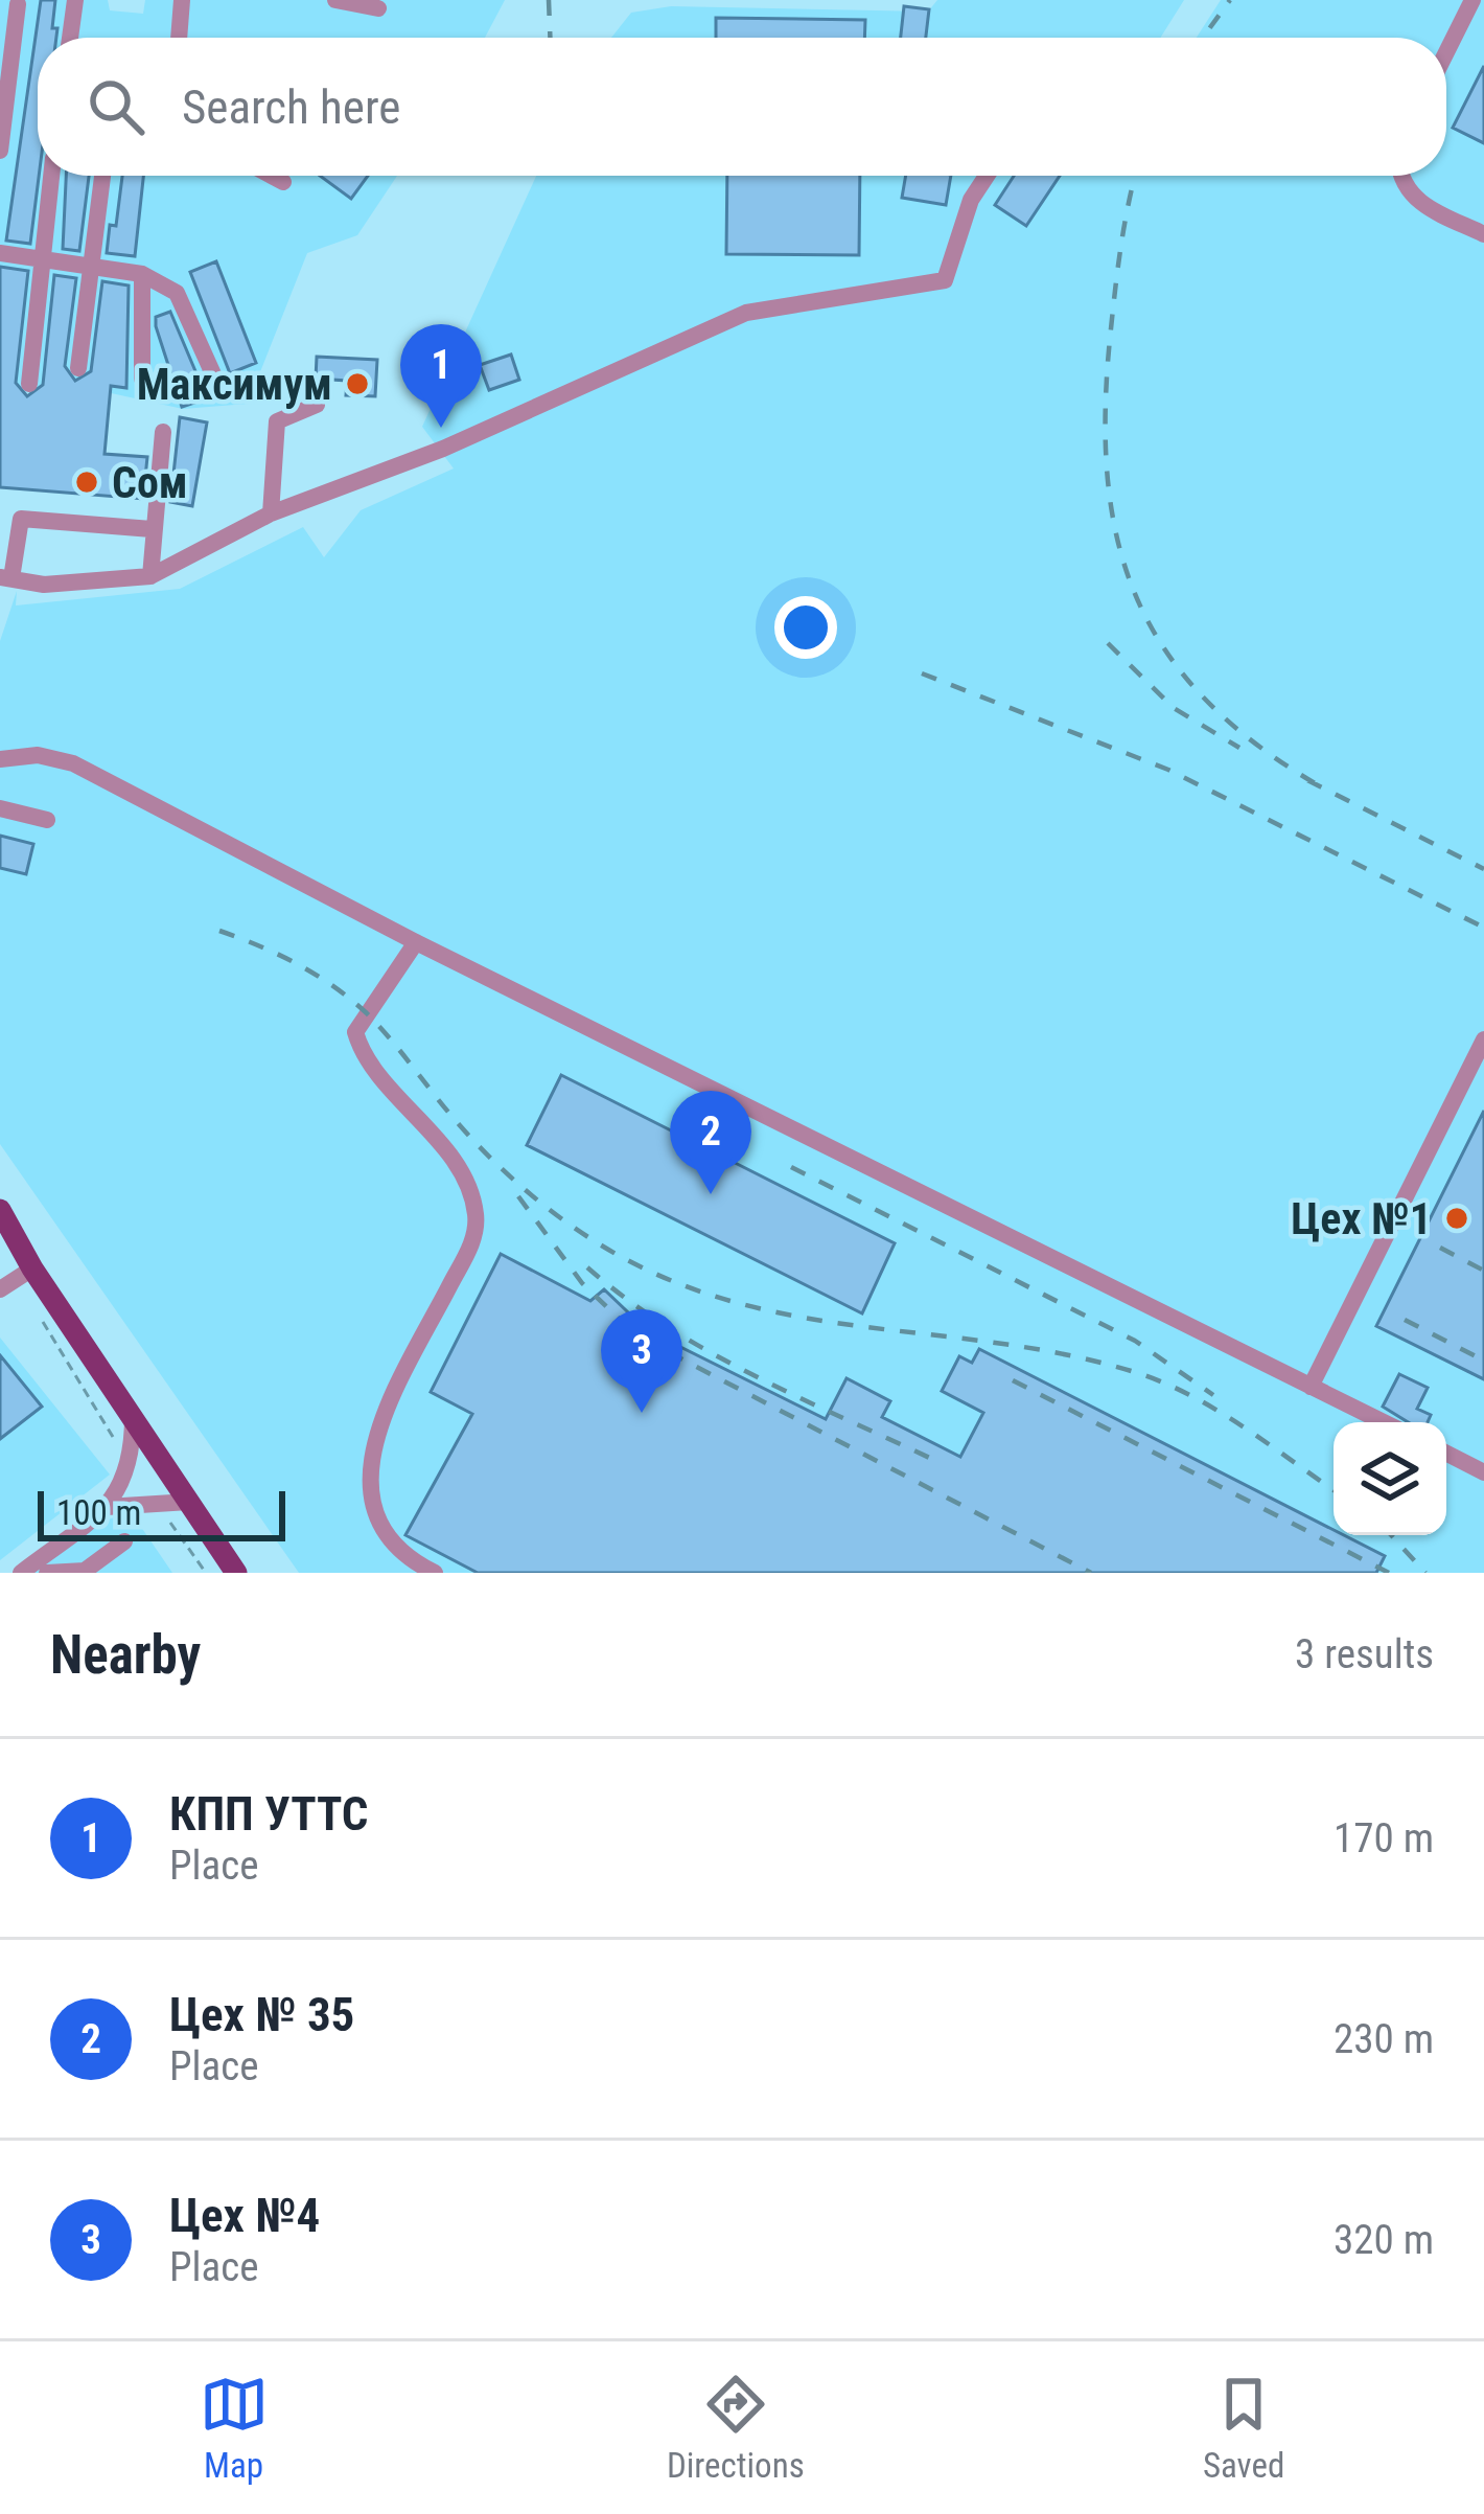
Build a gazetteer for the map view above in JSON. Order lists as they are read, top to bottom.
{
  "places": ["Максимум", "Сом", "Цех №1"],
  "scale_bar": "100 m",
  "page": {
    "search": "Search here",
    "pins": ["1", "2", "3"],
    "scale": "100 m",
    "heading": ["Nearby", "3 results"],
    "list": [
      {
        "mark": "1",
        "name": "КПП УТТС",
        "note": "Place",
        "value": "170 m"
      },
      {
        "mark": "2",
        "name": "Цех № 35",
        "note": "Place",
        "value": "230 m"
      },
      {
        "mark": "3",
        "name": "Цех №4",
        "note": "Place",
        "value": "320 m"
      }
    ],
    "nav": ["Map", "Directions", "Saved"]
  }
}
